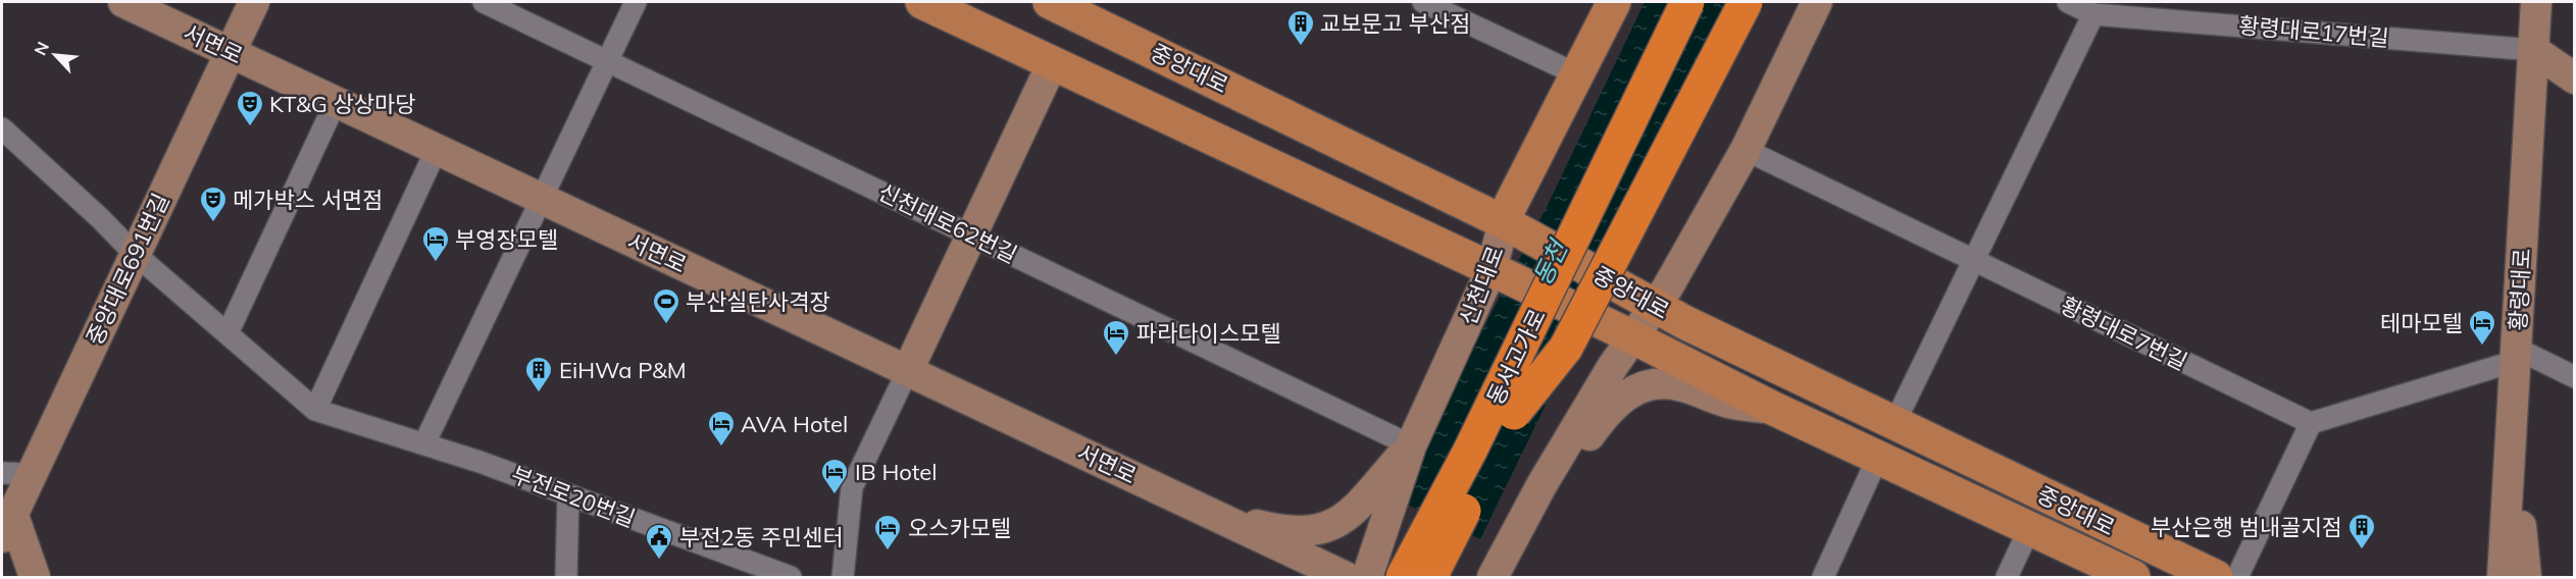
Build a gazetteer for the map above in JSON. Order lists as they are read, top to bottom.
{
  "streets": {
    "highway": ["동서고가로"],
    "main road": [
      "서면로",
      "중앙대로",
      "중앙대로691번길",
      "신천대로",
      "황령대로"
    ],
    "street": [
      "황령대로17번길",
      "신천대로62번길",
      "황령대로7번길",
      "부전로20번길"
    ]
  },
  "crossings": [
    ["황령대로17번길", "황령대로"],
    ["서면로", "신천대로62번길"],
    ["서면로", "중앙대로691번길"],
    ["서면로", "신천대로"],
    ["중앙대로", "신천대로"],
    ["신천대로62번길", "신천대로"],
    ["중앙대로691번길", "부전로20번길"]
  ],
  "water": ["동천"],
  "places": {
    "building": ["교보문고 부산점", "EiHWa P&M", "부산은행 범내골지점"],
    "theatre": ["KT&G 상상마당", "메가박스 서면점"],
    "hotel": [
      "부영장모텔",
      "테마모텔",
      "파라다이스모텔",
      "AVA Hotel",
      "IB Hotel",
      "오스카모텔"
    ],
    "sports": ["부산실탄사격장"],
    "public building": ["부전2동 주민센터"]
  },
  "north": "top left"
}
